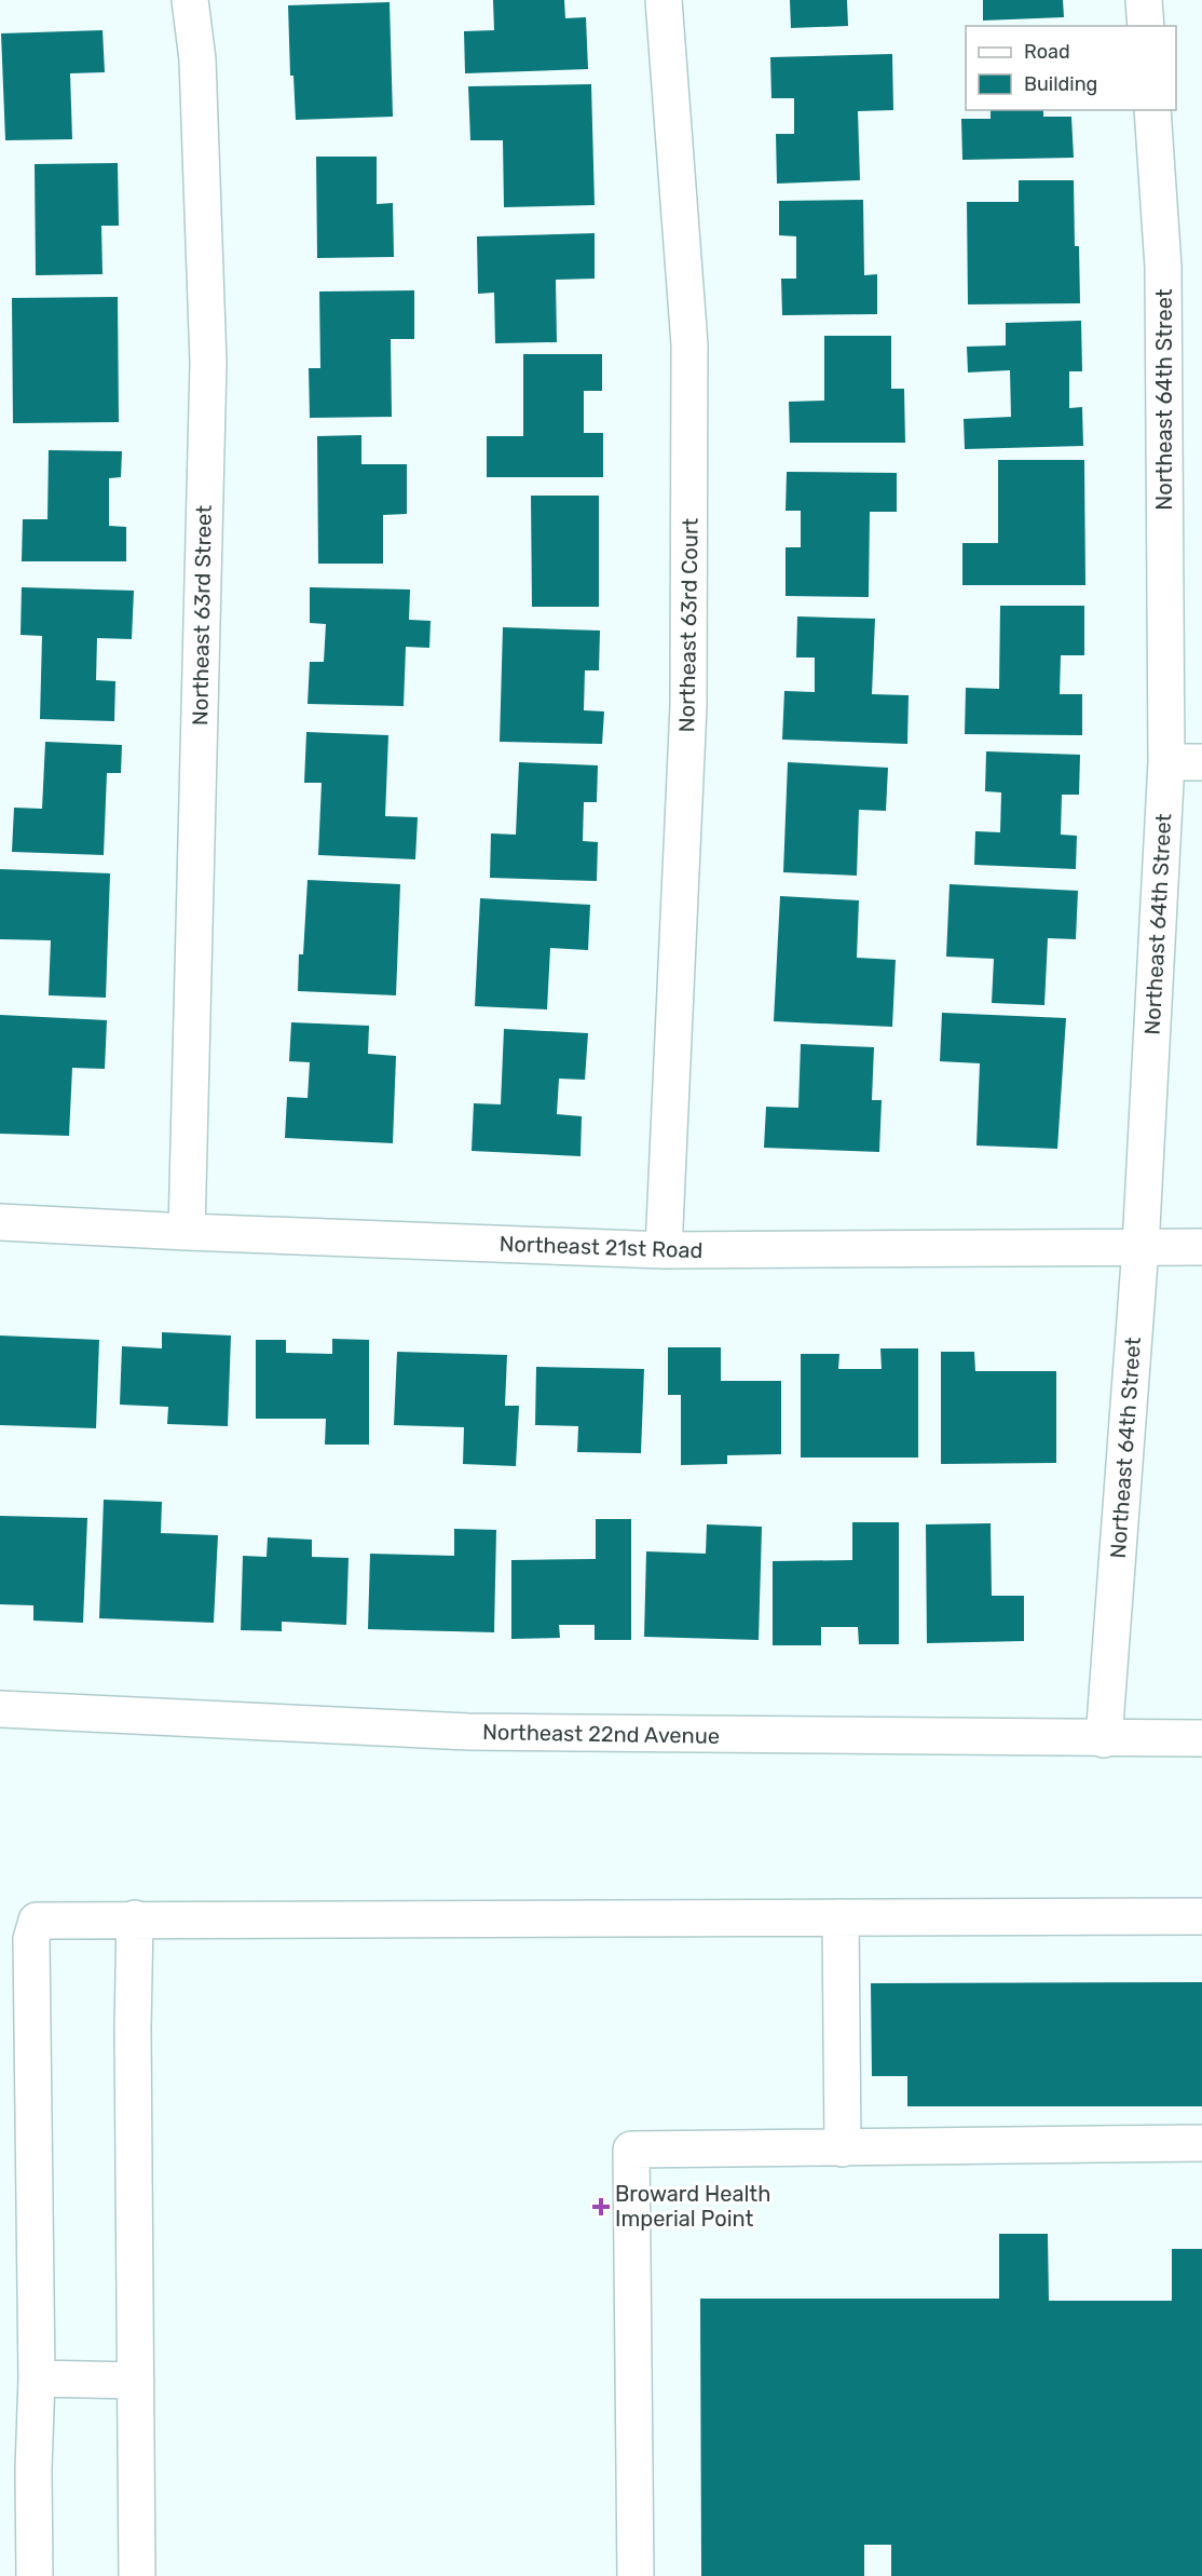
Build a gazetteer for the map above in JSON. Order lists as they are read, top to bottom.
{
  "streets": {
    "street": [
      "Northeast 64th Street",
      "Northeast 63rd Street",
      "Northeast 63rd Court",
      "Northeast 21st Road",
      "Northeast 22nd Avenue"
    ]
  },
  "crossings": [
    ["Northeast 64th Street", "Northeast 21st Road"],
    ["Northeast 64th Street", "Northeast 22nd Avenue"],
    ["Northeast 63rd Street", "Northeast 21st Road"],
    ["Northeast 63rd Court", "Northeast 21st Road"]
  ],
  "places": {
    "health": ["Broward Health Imperial Point"]
  },
  "legend": ["Road", "Building"]
}
